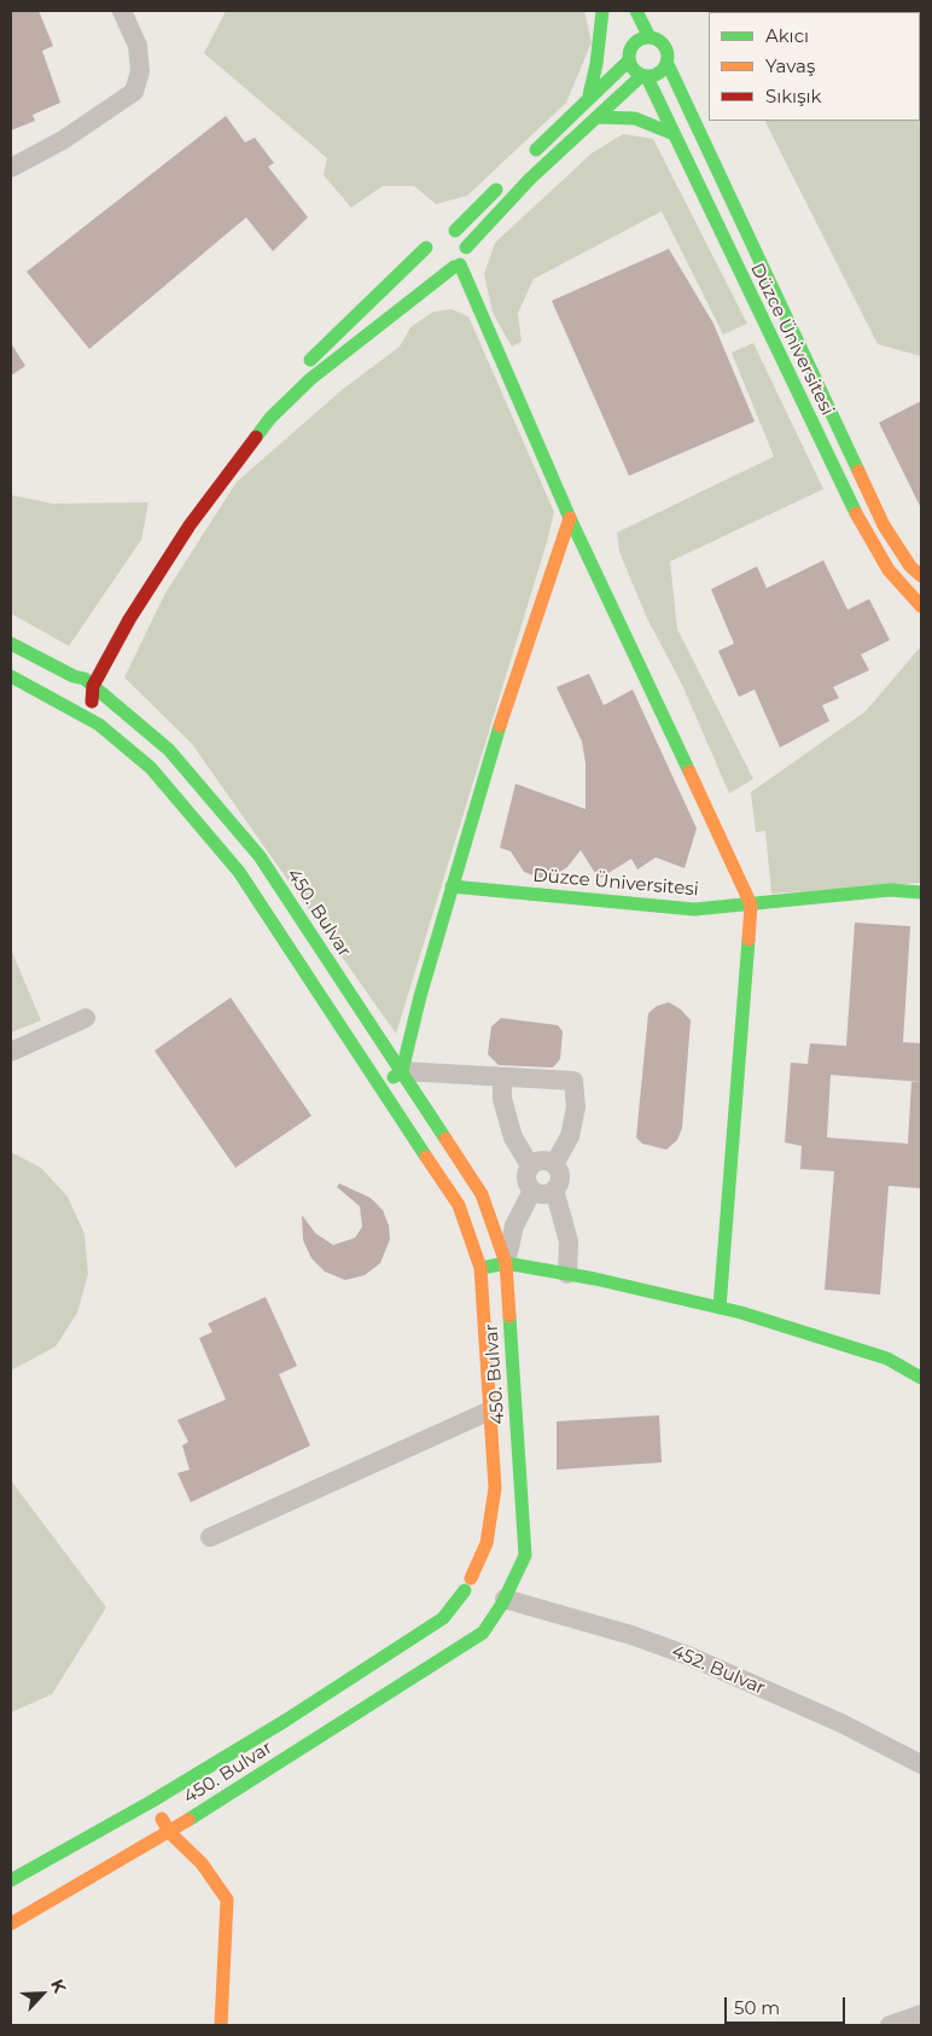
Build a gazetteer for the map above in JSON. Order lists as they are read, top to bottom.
{
  "streets": {
    "street": ["Düzce Üniversitesi", "450. Bulvar", "452. Bulvar"]
  },
  "crossings": [
    ["450. Bulvar", "452. Bulvar"]
  ],
  "legend": ["Akıcı", "Yavaş", "Sıkışık"],
  "scale_bar": "50 m",
  "north": "top right"
}
